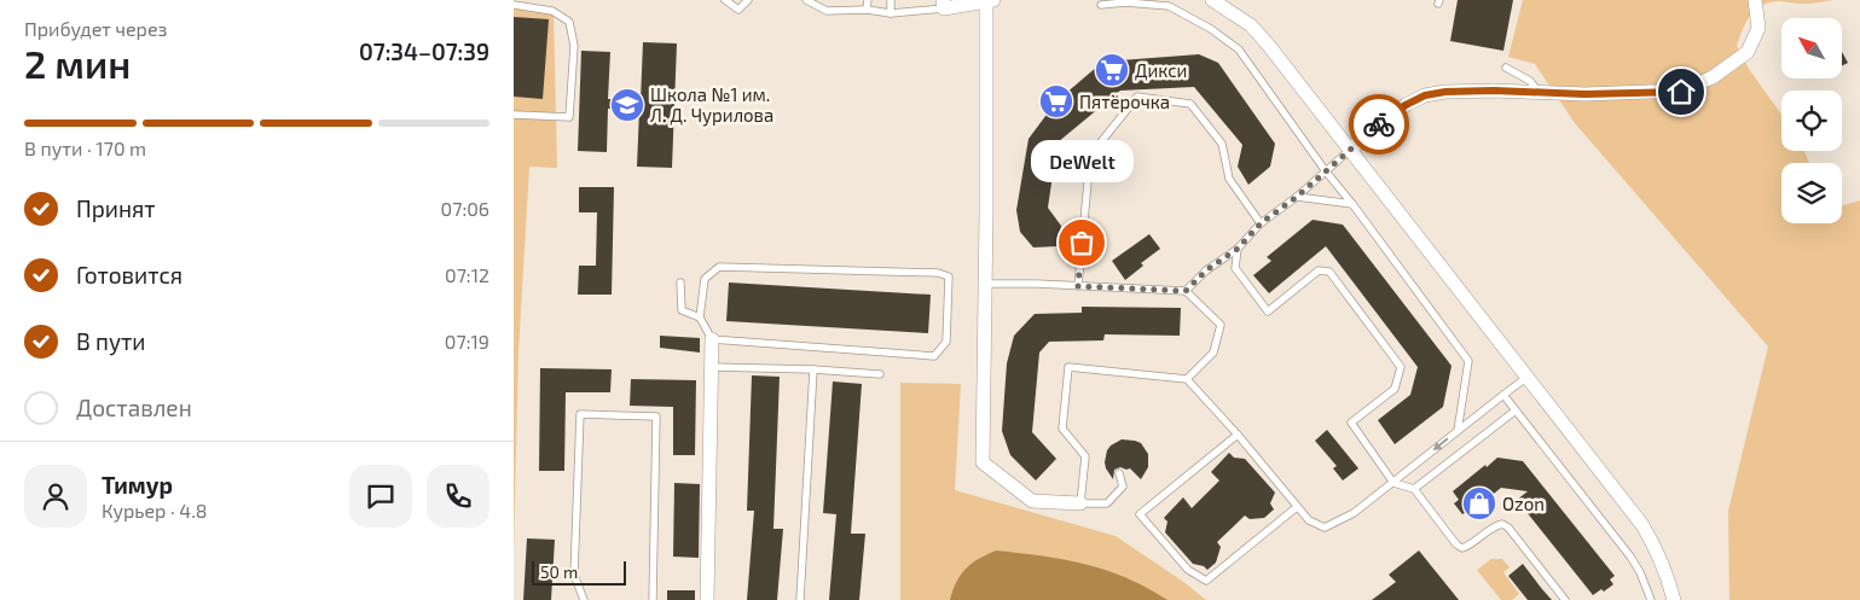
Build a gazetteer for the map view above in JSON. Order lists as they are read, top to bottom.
{
  "places": {
    "supermarket": ["Дикси", "Пятёрочка"],
    "school or university": ["Школа №1 им. Л. Д. Чурилова"],
    "other": ["DeWelt"],
    "shop": ["Ozon"]
  },
  "scale_bar": "50 m",
  "north": "top left",
  "page": {
    "heading": ["2 мин", "Прибудет через", "07:34–07:39"],
    "panel": ["Тимур", "Курьер · 4.8"],
    "bar": "В пути · 170 m",
    "bubble": "DeWelt",
    "list": [
      ["Принят", "07:06"],
      ["Готовится", "07:12"],
      ["В пути", "07:19"],
      "Доставлен"
    ],
    "scale": "50 m"
  }
}
